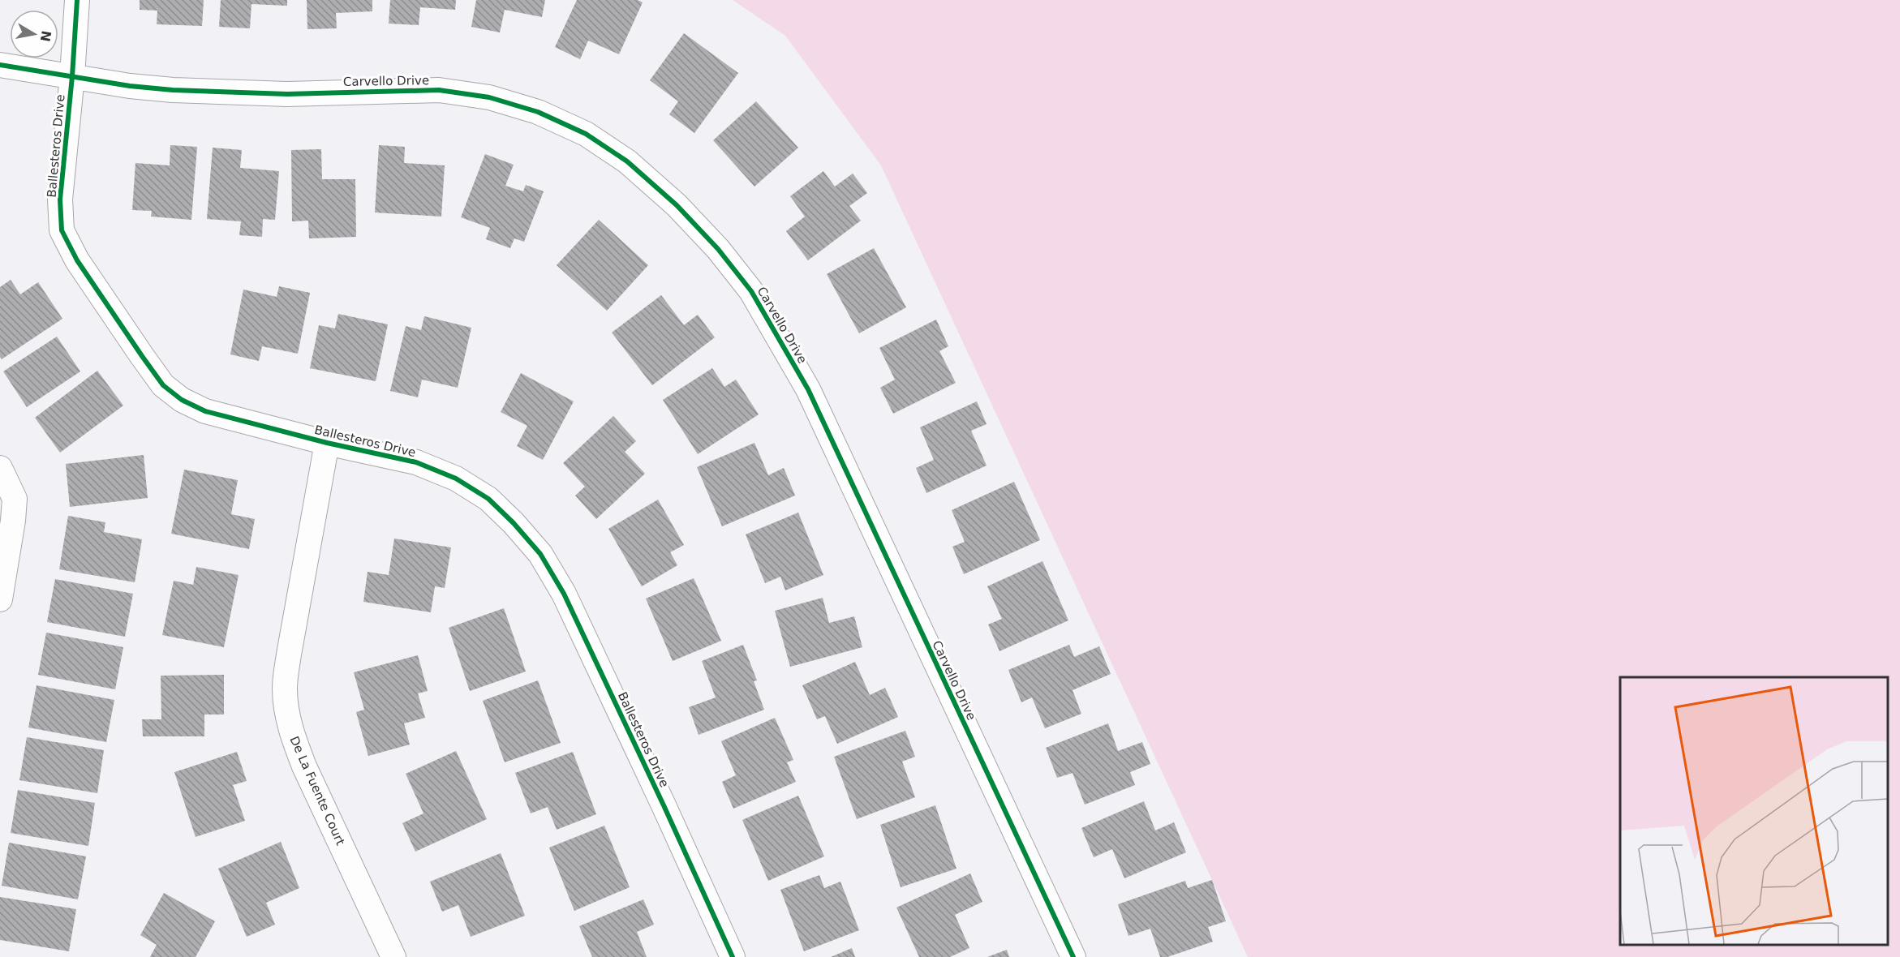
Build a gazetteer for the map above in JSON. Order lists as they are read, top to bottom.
{
  "streets": {
    "street": ["Carvello Drive", "Ballesteros Drive", "De La Fuente Court"]
  },
  "crossings": [
    ["Carvello Drive", "Ballesteros Drive"],
    ["Ballesteros Drive", "De La Fuente Court"]
  ],
  "north": "right"
}
